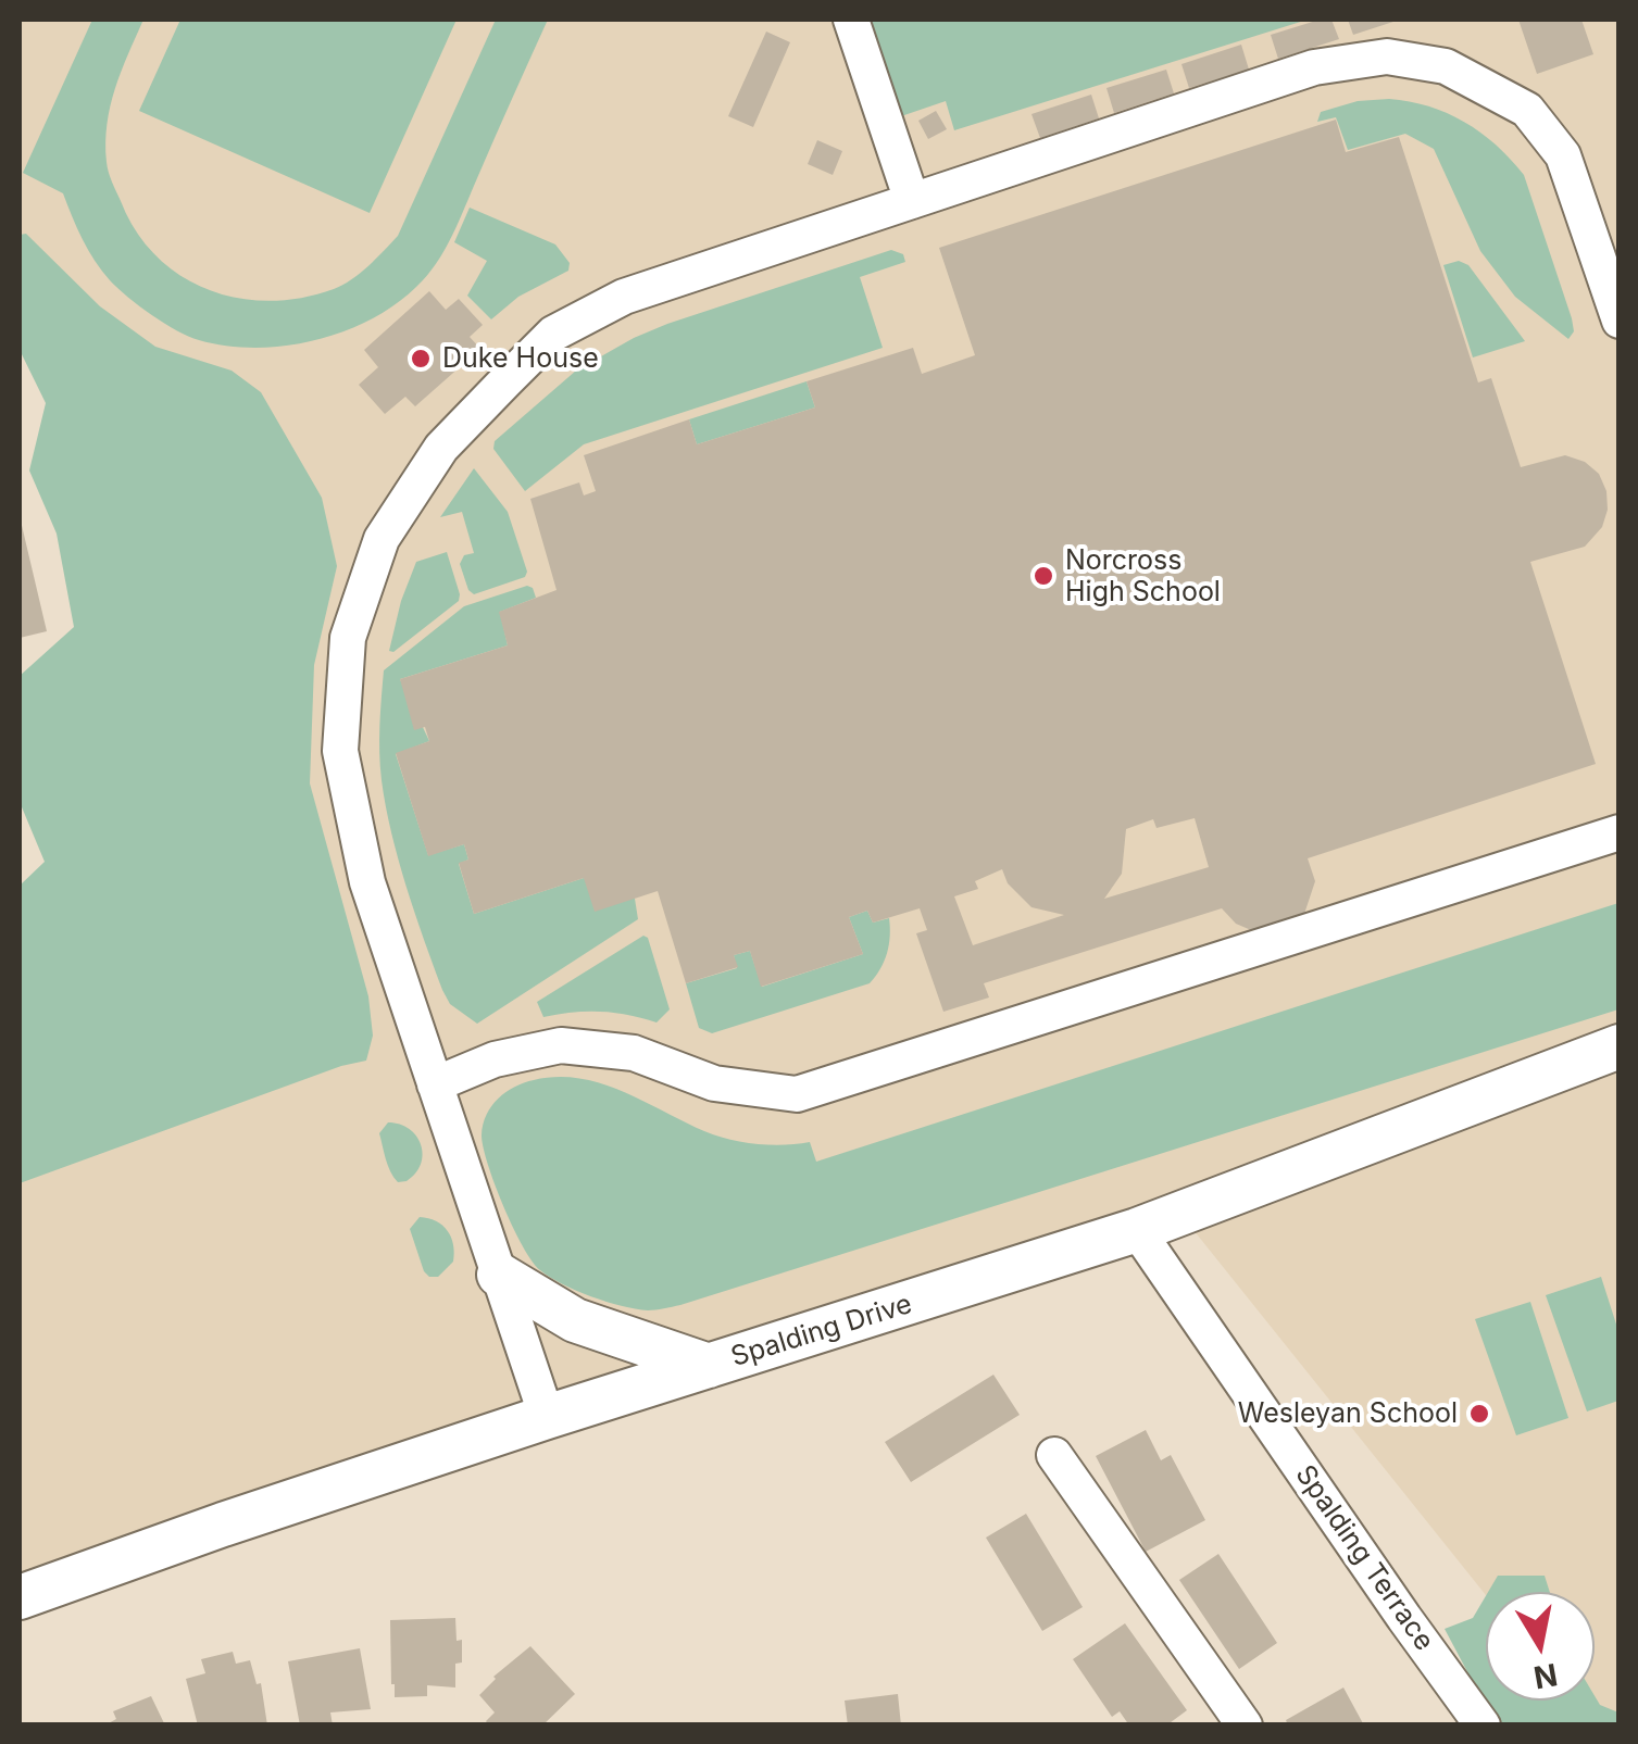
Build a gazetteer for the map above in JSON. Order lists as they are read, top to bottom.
{
  "streets": {
    "main road": ["Spalding Drive"],
    "street": ["Spalding Terrace"]
  },
  "crossings": [
    ["Spalding Drive", "Spalding Terrace"]
  ],
  "places": ["Duke House", "Norcross High School", "Wesleyan School"],
  "north": "bottom"
}
